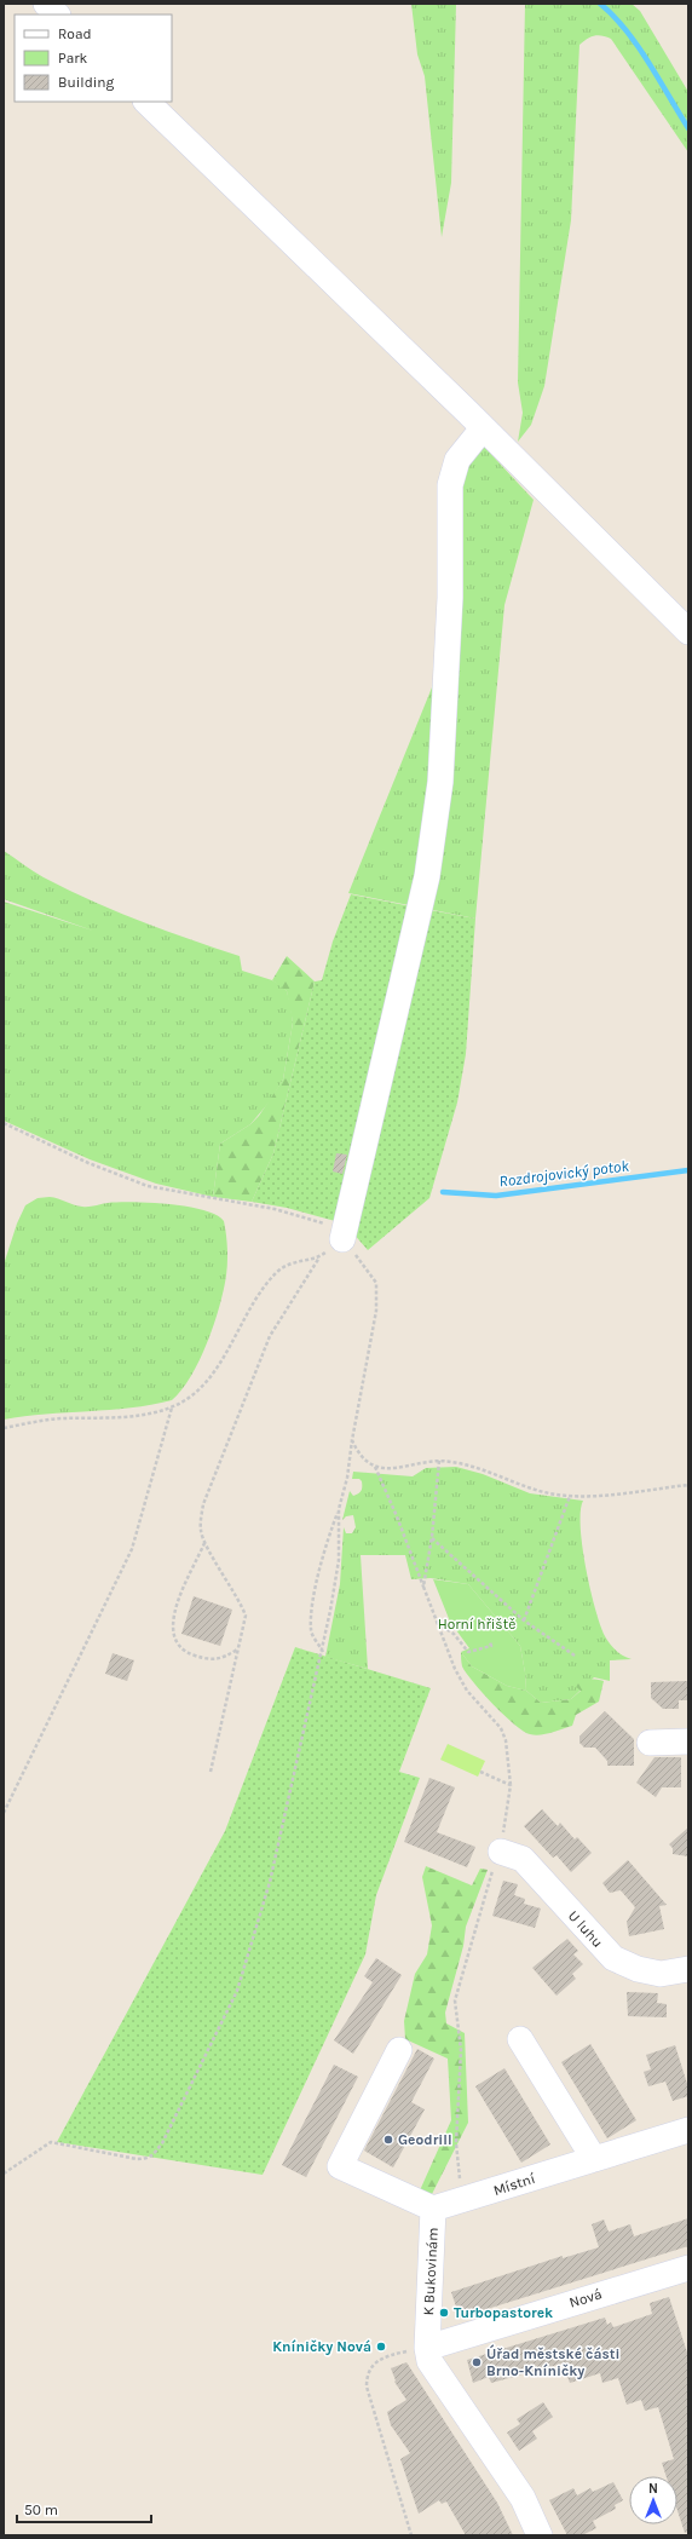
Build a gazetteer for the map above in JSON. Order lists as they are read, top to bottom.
{
  "streets": {
    "street": [
      "U luhu",
      "Místní",
      "K Bukovinám",
      "Nová"
    ]
  },
  "crossings": [
    ["Místní", "K Bukovinám"],
    ["K Bukovinám", "Nová"]
  ],
  "water": ["Rozdrojovický potok"],
  "parks": ["Horní hřiště"],
  "places": [
    "Geodrill",
    "Turbopastorek",
    "Kníničky Nová",
    "Úřad městské části Brno-Kníničky"
  ],
  "legend": ["Road", "Park", "Building"],
  "scale_bar": "50 m",
  "north": "top"
}
